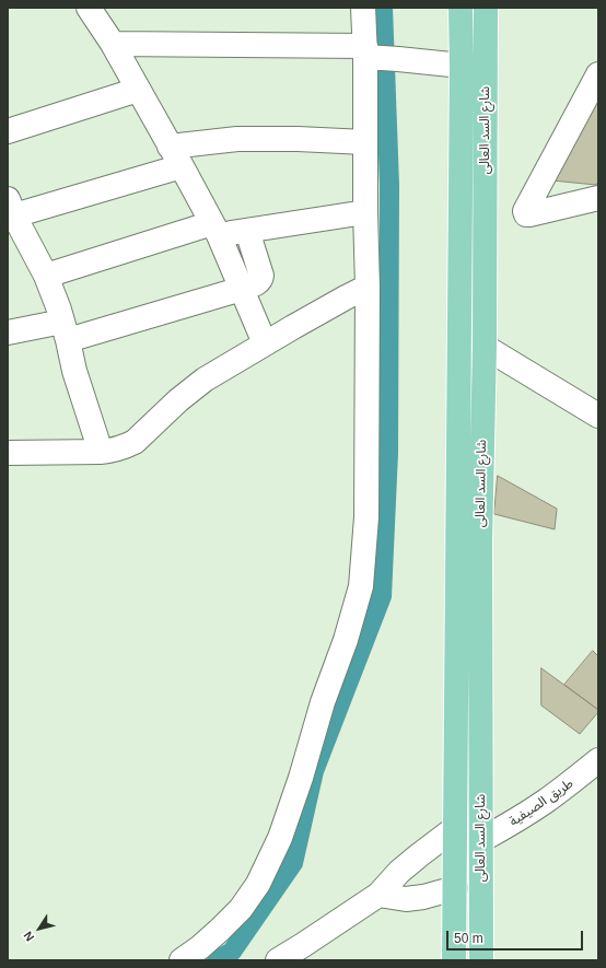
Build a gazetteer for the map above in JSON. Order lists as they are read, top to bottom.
{
  "streets": {
    "main road": ["شارع السد العالى"],
    "street": ["طريق الصيفية"]
  },
  "crossings": [
    ["شارع السد العالى", "طريق الصيفية"]
  ],
  "scale_bar": "50 m",
  "north": "bottom left"
}
